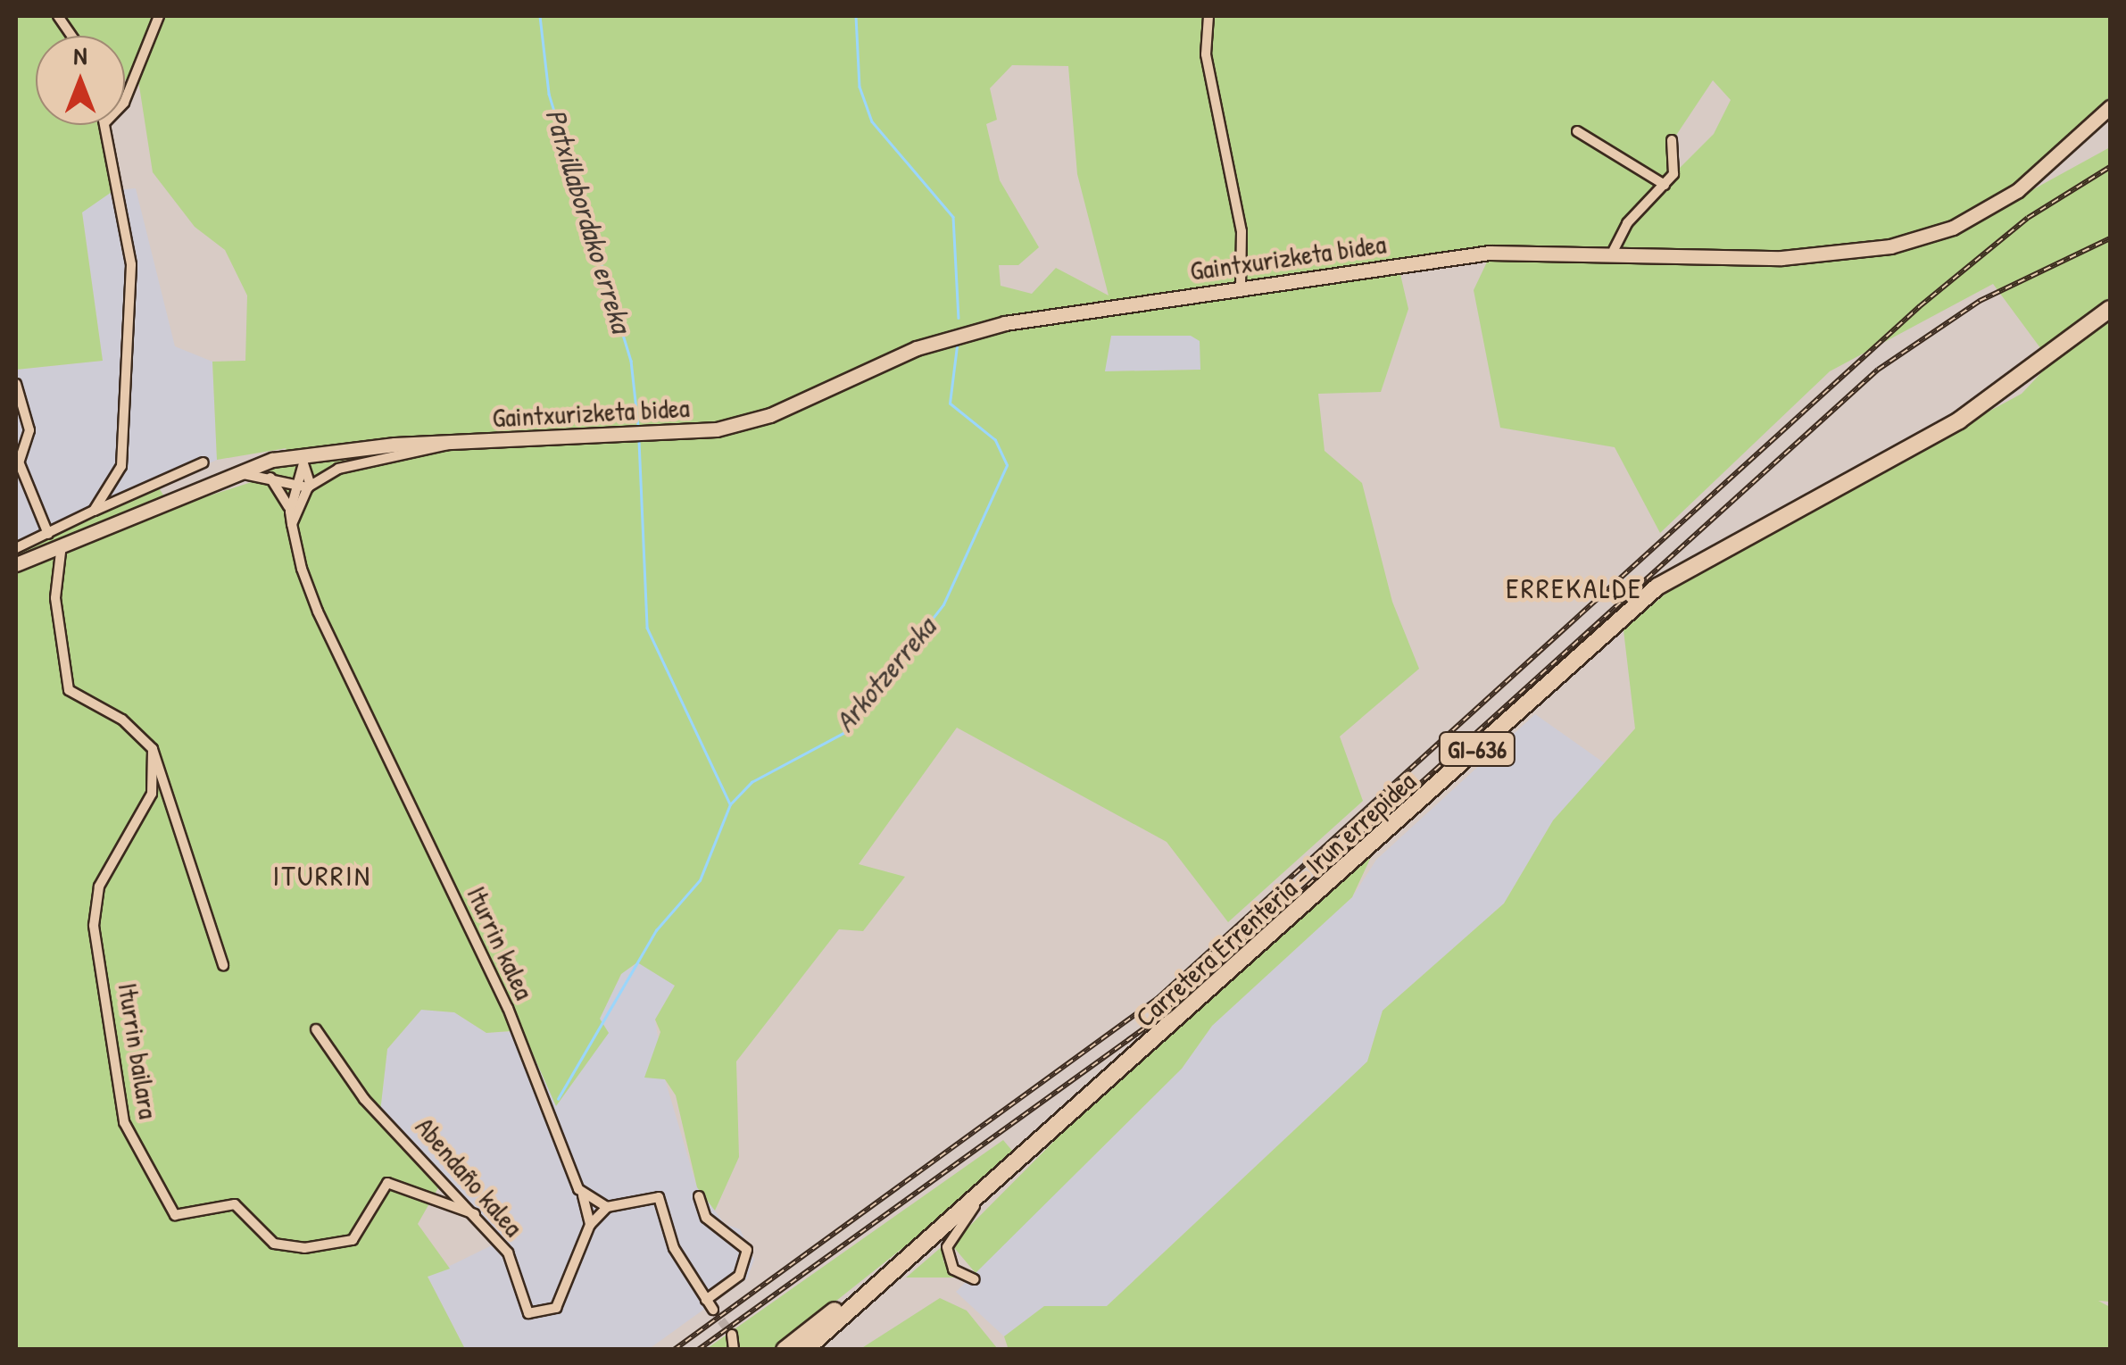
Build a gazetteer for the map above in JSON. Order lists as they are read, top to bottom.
{
  "streets": {
    "main road": ["Gaintxurizketa bidea", "GI-636", "Carretera Errenteria – Irun errepidea"],
    "street": ["Iturrin kalea", "Iturrin bailara", "Abendaño kalea"]
  },
  "crossings": [
    ["Gaintxurizketa bidea", "Iturrin kalea"],
    ["Iturrin kalea", "Abendaño kalea"],
    ["Iturrin bailara", "Abendaño kalea"]
  ],
  "districts": ["ERREKALDE", "ITURRIN"],
  "water": ["Patxillabordako erreka", "Arkotzerreka"],
  "north": "top"
}
